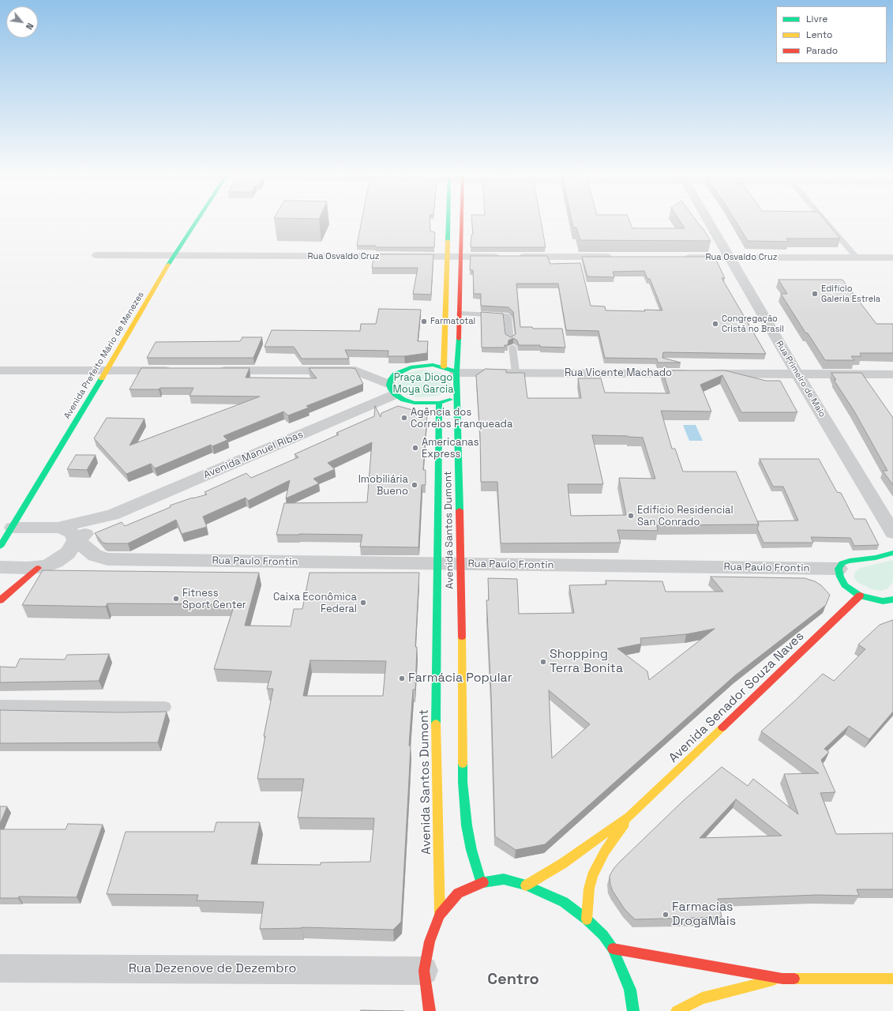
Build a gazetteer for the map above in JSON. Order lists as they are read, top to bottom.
{
  "streets": {
    "main road": ["Avenida Prefeito Mário de Menezes", "Avenida Santos Dumont", "Avenida Senador Souza Naves"],
    "street": [
      "Rua Osvaldo Cruz",
      "Rua Vicente Machado",
      "Rua Primeiro de Maio",
      "Avenida Manuel Ribas",
      "Rua Paulo Frontin",
      "Rua Dezenove de Dezembro"
    ]
  },
  "crossings": [
    ["Rua Osvaldo Cruz", "Avenida Prefeito Mário de Menezes"],
    ["Rua Osvaldo Cruz", "Rua Primeiro de Maio"],
    ["Rua Osvaldo Cruz", "Avenida Santos Dumont"],
    ["Avenida Prefeito Mário de Menezes", "Avenida Manuel Ribas"],
    ["Rua Vicente Machado", "Rua Primeiro de Maio"],
    ["Rua Vicente Machado", "Avenida Santos Dumont"],
    ["Avenida Manuel Ribas", "Rua Paulo Frontin"],
    ["Avenida Santos Dumont", "Rua Paulo Frontin"]
  ],
  "districts": ["Centro"],
  "parks": ["Praça Diogo Moya Garcia"],
  "places": [
    "Edifício Galeria Estrela",
    "Farmatotal",
    "Congregação Cristã no Brasil",
    "Agência dos Correios Franqueada",
    "Americanas Express",
    "Imobiliária Bueno",
    "Edifício Residencial San Conrado",
    "Fitness Sport Center",
    "Caixa Econômica Federal",
    "Shopping Terra Bonita",
    "Farmácia Popular",
    "Farmacias DrogaMais"
  ],
  "legend": ["Livre", "Lento", "Parado"],
  "north": "bottom right"
}
